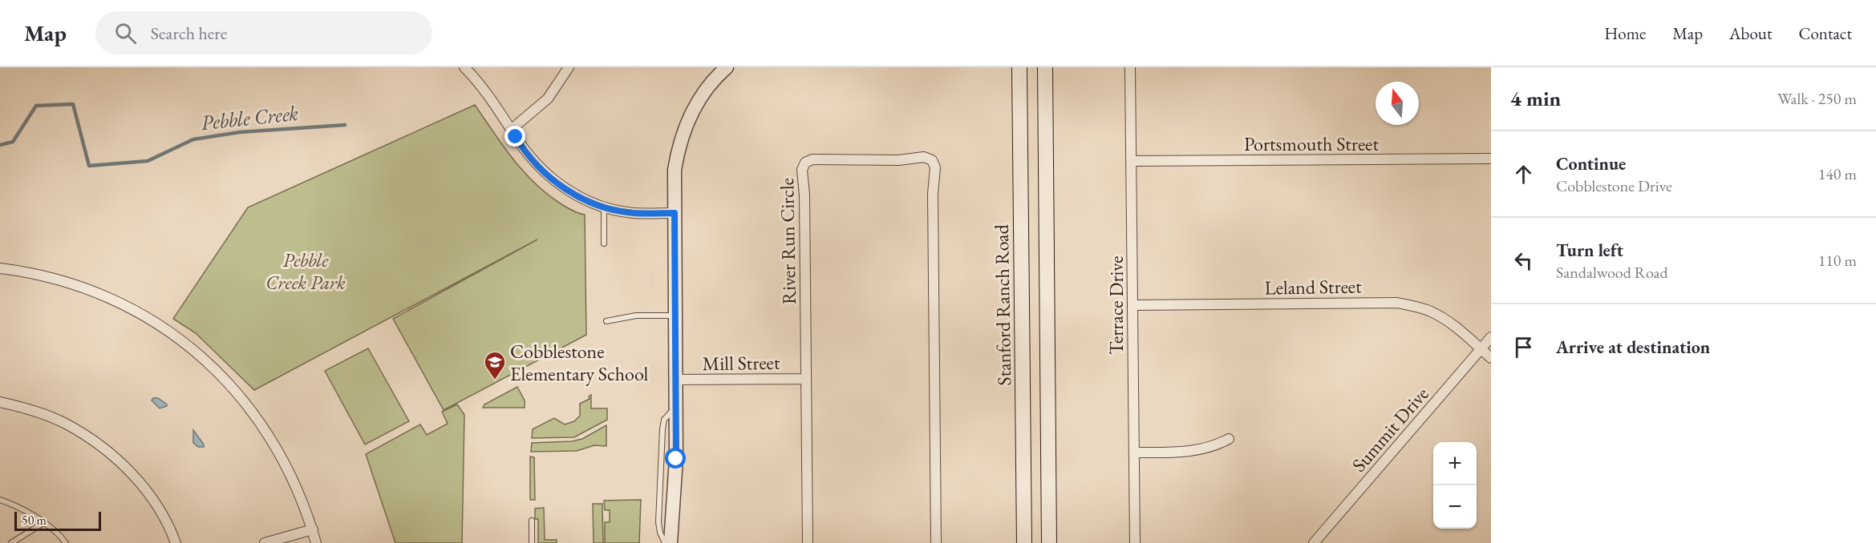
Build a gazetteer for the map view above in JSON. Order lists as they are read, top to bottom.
{
  "streets": {
    "main road": ["Stanford Ranch Road"],
    "street": [
      "Portsmouth Street",
      "River Run Circle",
      "Leland Street",
      "Terrace Drive",
      "Mill Street",
      "Summit Drive"
    ]
  },
  "crossings": [
    ["Portsmouth Street", "Terrace Drive"],
    ["River Run Circle", "Mill Street"],
    ["Leland Street", "Terrace Drive"],
    ["Leland Street", "Summit Drive"]
  ],
  "water": ["Pebble Creek"],
  "parks": ["Pebble Creek Park"],
  "places": {
    "school or university": ["Cobblestone Elementary School"]
  },
  "scale_bar": "50 m",
  "north": "top",
  "page": {
    "header": "Map",
    "search": "Search here",
    "nav": [
      "Home",
      "Map",
      "About",
      "Contact"
    ],
    "heading": ["4 min", "Walk · 250 m"],
    "list": [
      ["Continue", "Cobblestone Drive", "140 m"],
      ["Turn left", "Sandalwood Road", "110 m"],
      "Arrive at destination"
    ],
    "map_buttons": ["+", "−"],
    "scale": "50 m"
  }
}
